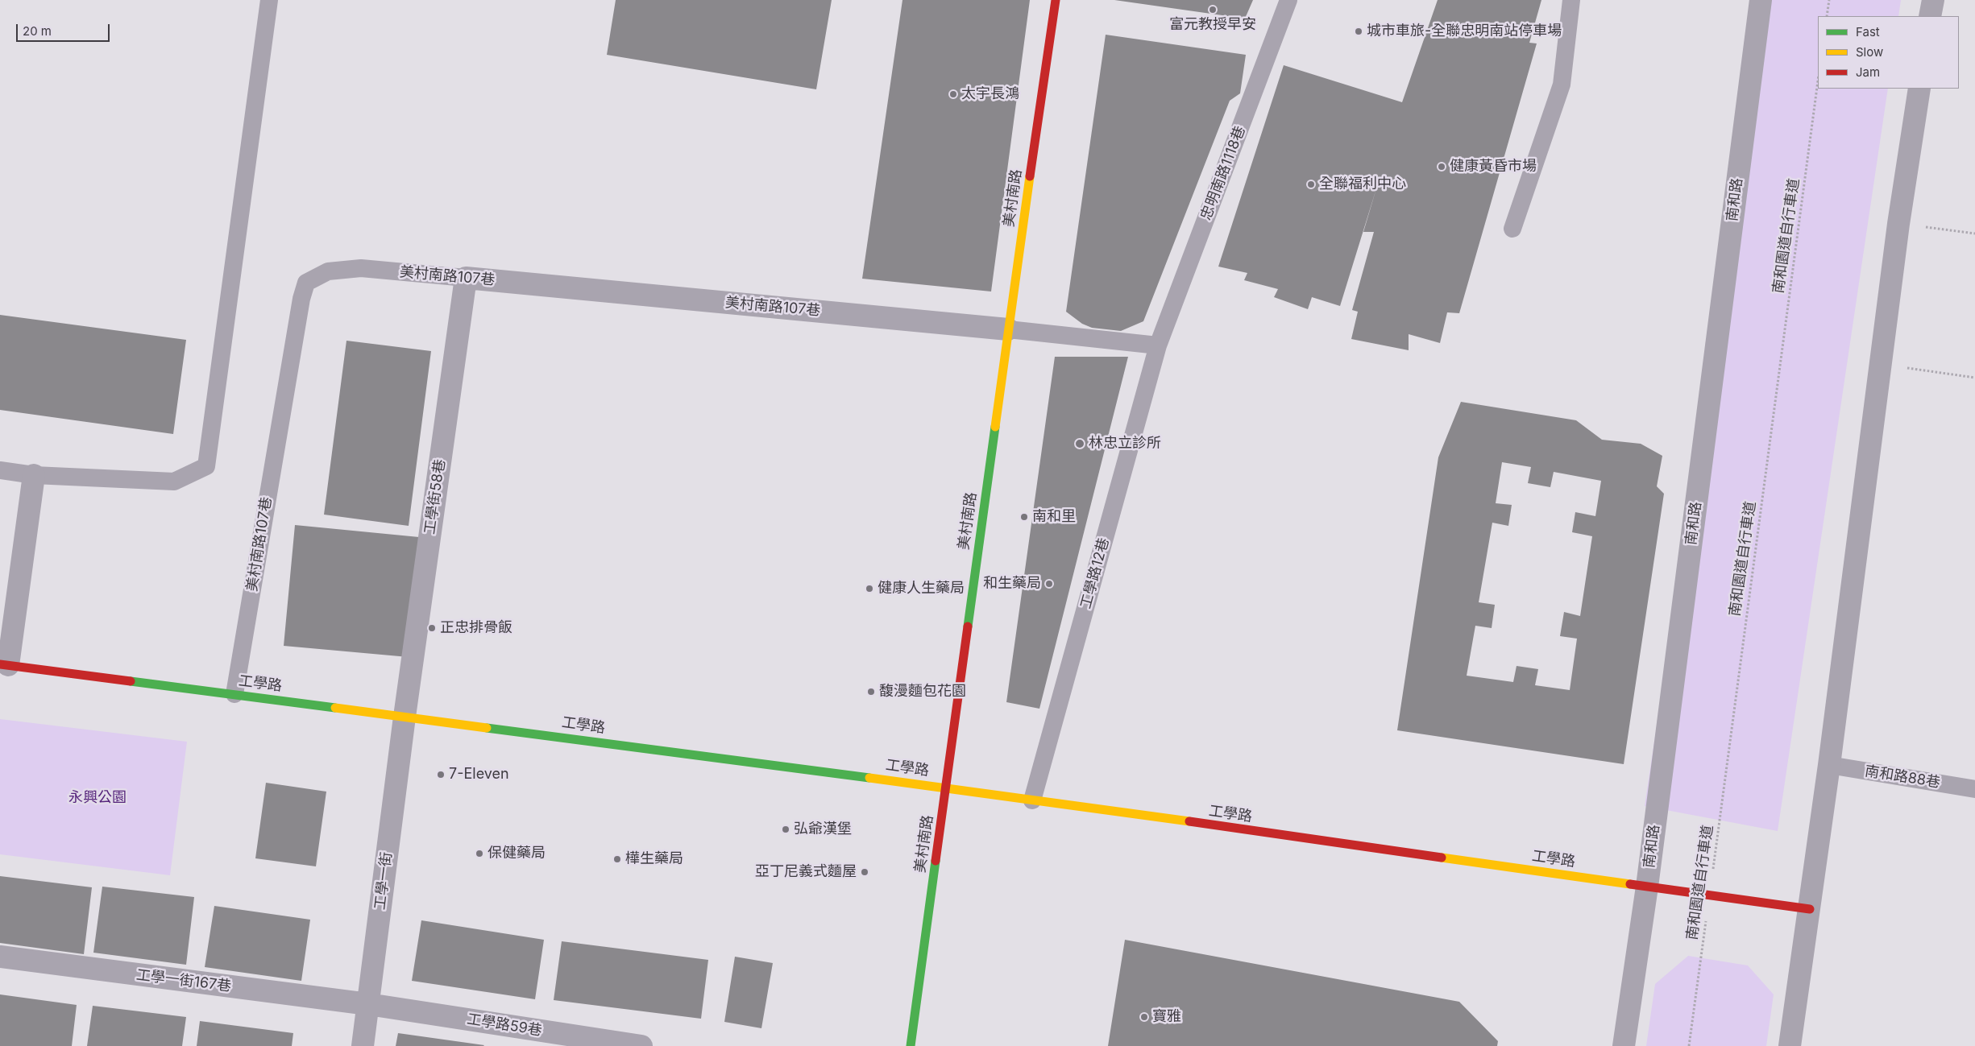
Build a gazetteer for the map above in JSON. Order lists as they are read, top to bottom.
{
  "streets": {
    "street": [
      "美村南路",
      "南和路",
      "美村南路107巷",
      "工學街58巷",
      "工學路",
      "工學一街",
      "工學一街167巷",
      "工學路59巷"
    ],
    "lane": ["忠明南路1118巷", "工學路12巷", "南和路88巷"],
    "path": ["南和園道自行車道"]
  },
  "crossings": [
    ["忠明南路1118巷", "工學路12巷"],
    ["美村南路", "美村南路107巷"],
    ["美村南路", "工學路"],
    ["南和路", "工學路"],
    ["南和園道自行車道", "工學路"],
    ["美村南路107巷", "工學街58巷"],
    ["美村南路107巷", "工學路"],
    ["工學街58巷", "工學路"],
    ["工學街58巷", "工學一街"],
    ["工學路12巷", "工學路"],
    ["工學路", "工學一街"],
    ["工學一街", "工學一街167巷"],
    ["工學一街", "工學路59巷"],
    ["工學一街167巷", "工學路59巷"]
  ],
  "parks": ["永興公園"],
  "places": [
    "富元教授早安",
    "城市車旅-全聯忠明南站停車場",
    "太宇長鴻",
    "健康黃昏市場",
    "全聯福利中心",
    "林忠立診所",
    "南和里",
    "和生藥局",
    "健康人生藥局",
    "正忠排骨飯",
    "馥漫麵包花園",
    "7-Eleven",
    "弘爺漢堡",
    "保健藥局",
    "樺生藥局",
    "亞丁尼義式麵屋",
    "寶雅"
  ],
  "legend": ["Fast", "Slow", "Jam"],
  "scale_bar": "20 m"
}
